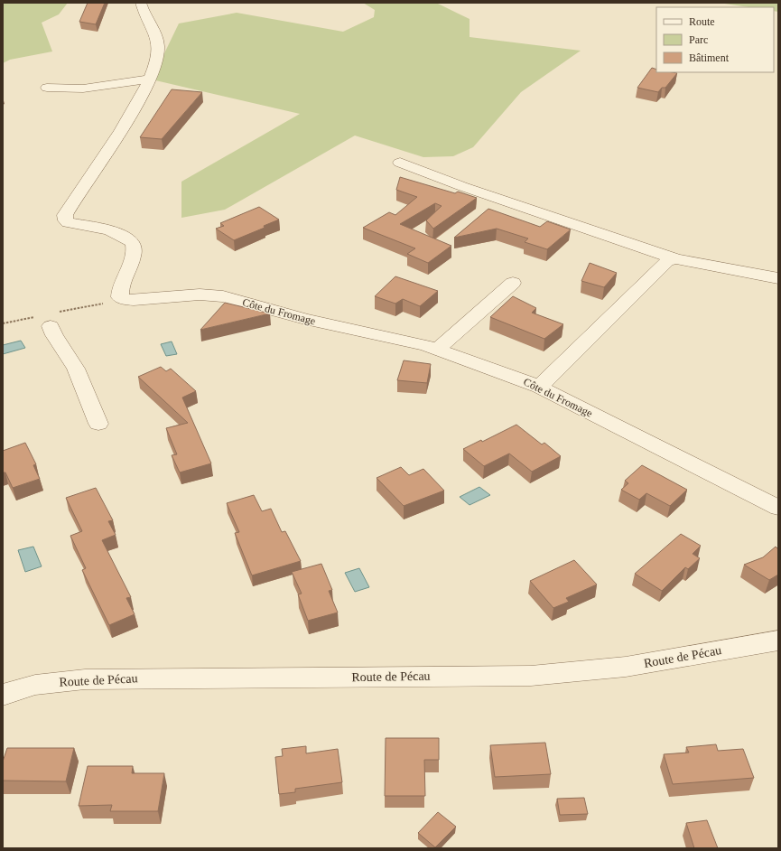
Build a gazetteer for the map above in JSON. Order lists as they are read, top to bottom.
{
  "streets": {
    "street": ["Côte du Fromage", "Route de Pécau"]
  },
  "legend": ["Route", "Parc", "Bâtiment"]
}
